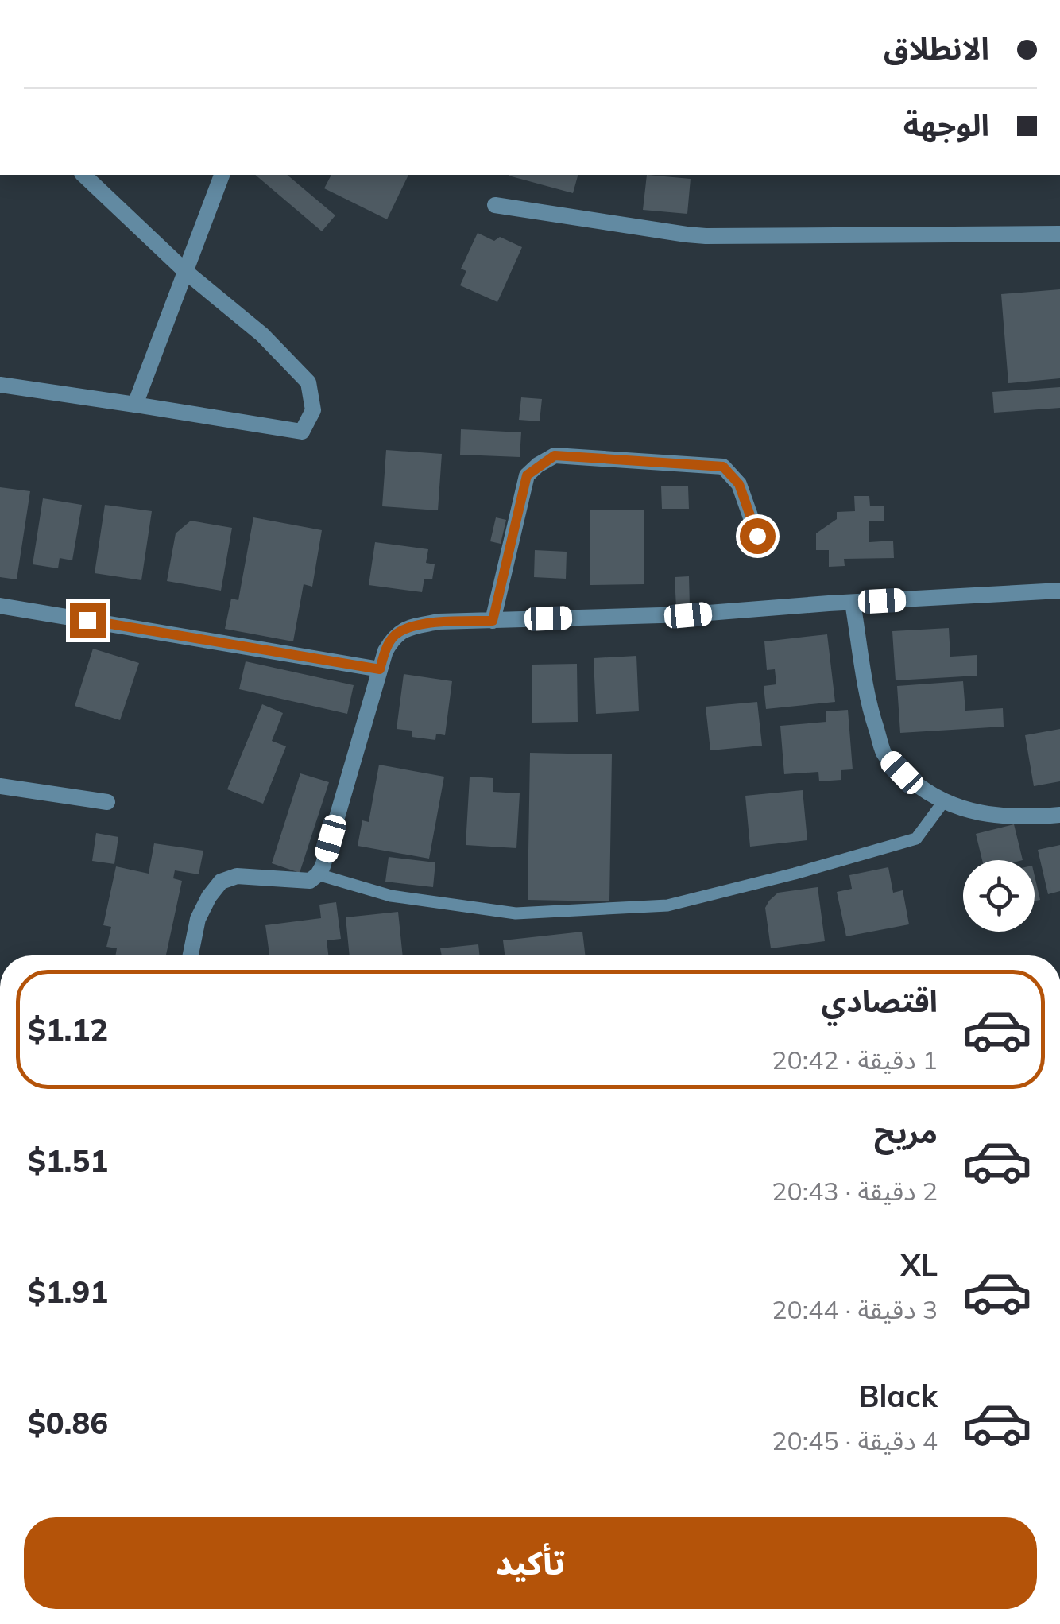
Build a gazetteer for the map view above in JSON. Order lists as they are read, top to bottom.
{
  "page": {
    "banner": ["الانطلاق", "الوجهة"],
    "list": [
      {
        "name": "اقتصادي",
        "note": "1 دقيقة · 20:42",
        "value": "$1.12"
      },
      {
        "name": "مريح",
        "note": "2 دقيقة · 20:43",
        "value": "$1.51"
      },
      {
        "name": "XL",
        "note": "3 دقيقة · 20:44",
        "value": "$1.91"
      },
      {
        "name": "Black",
        "note": "4 دقيقة · 20:45",
        "value": "$0.86"
      }
    ],
    "buttons": "تأكيد"
  }
}
